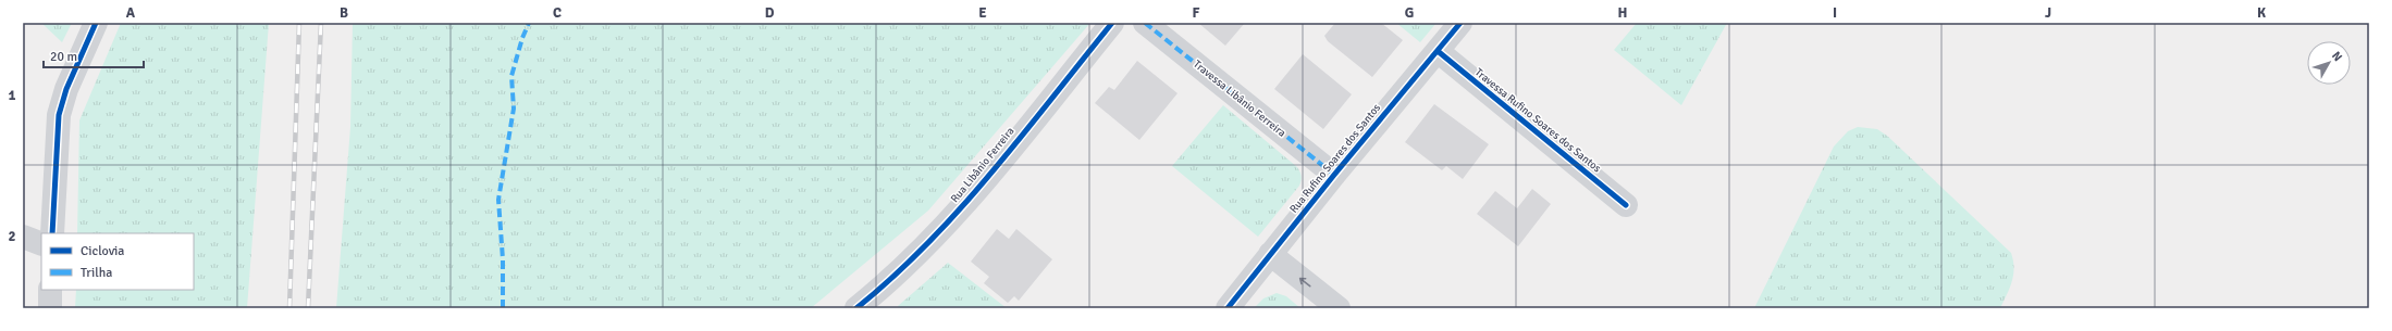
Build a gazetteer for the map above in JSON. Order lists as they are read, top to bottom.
{
  "streets": {
    "street": [
      "Travessa Libânio Ferreira",
      "Travessa Rufino Soares dos Santos",
      "Rua Rufino Soares dos Santos",
      "Rua Libânio Ferreira"
    ]
  },
  "crossings": [
    ["Travessa Libânio Ferreira", "Rua Rufino Soares dos Santos"],
    ["Travessa Rufino Soares dos Santos", "Rua Rufino Soares dos Santos"]
  ],
  "legend": ["Ciclovia", "Trilha"],
  "scale_bar": "20 m",
  "north": "top right",
  "grid": {
    "columns": [
      "A",
      "B",
      "C",
      "D",
      "E",
      "F",
      "G",
      "H",
      "I",
      "J",
      "K"
    ],
    "rows": ["1", "2"]
  }
}
